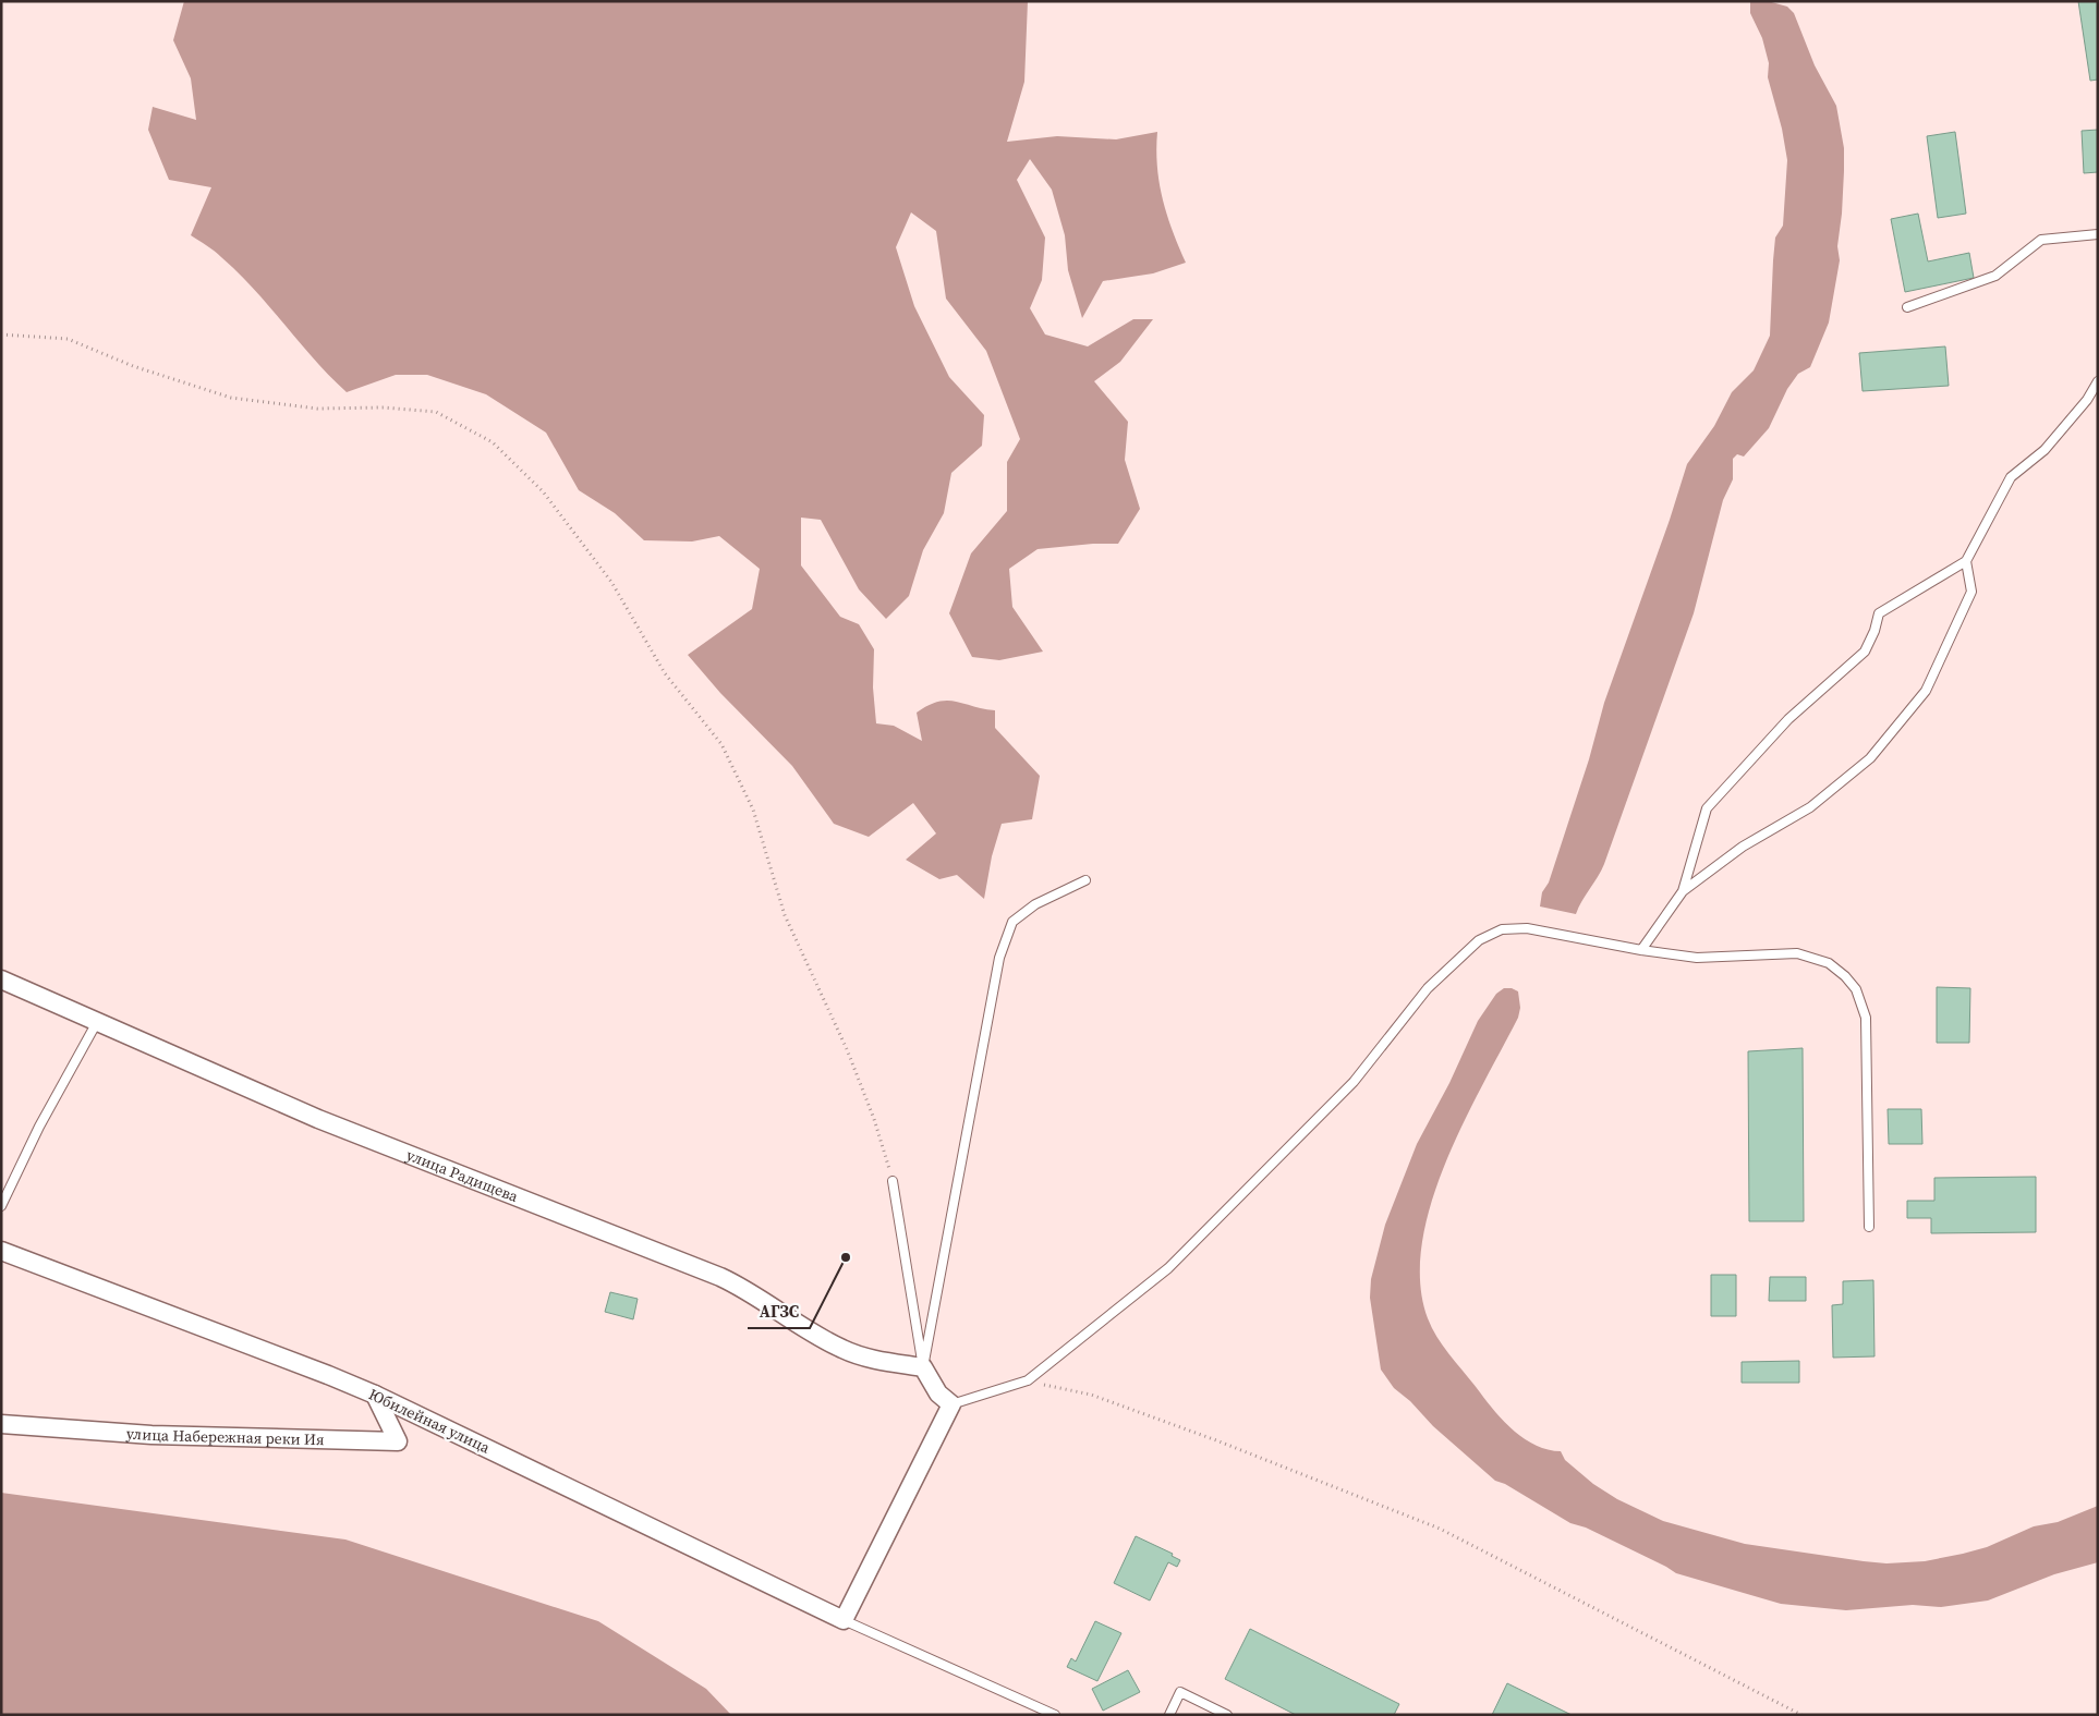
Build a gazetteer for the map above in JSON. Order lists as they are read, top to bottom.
{
  "streets": {
    "street": ["улица Радищева", "Юбилейная улица", "улица Набережная реки Ия"]
  },
  "crossings": [
    ["Юбилейная улица", "улица Набережная реки Ия"]
  ],
  "places": ["АГЗС"]
}
